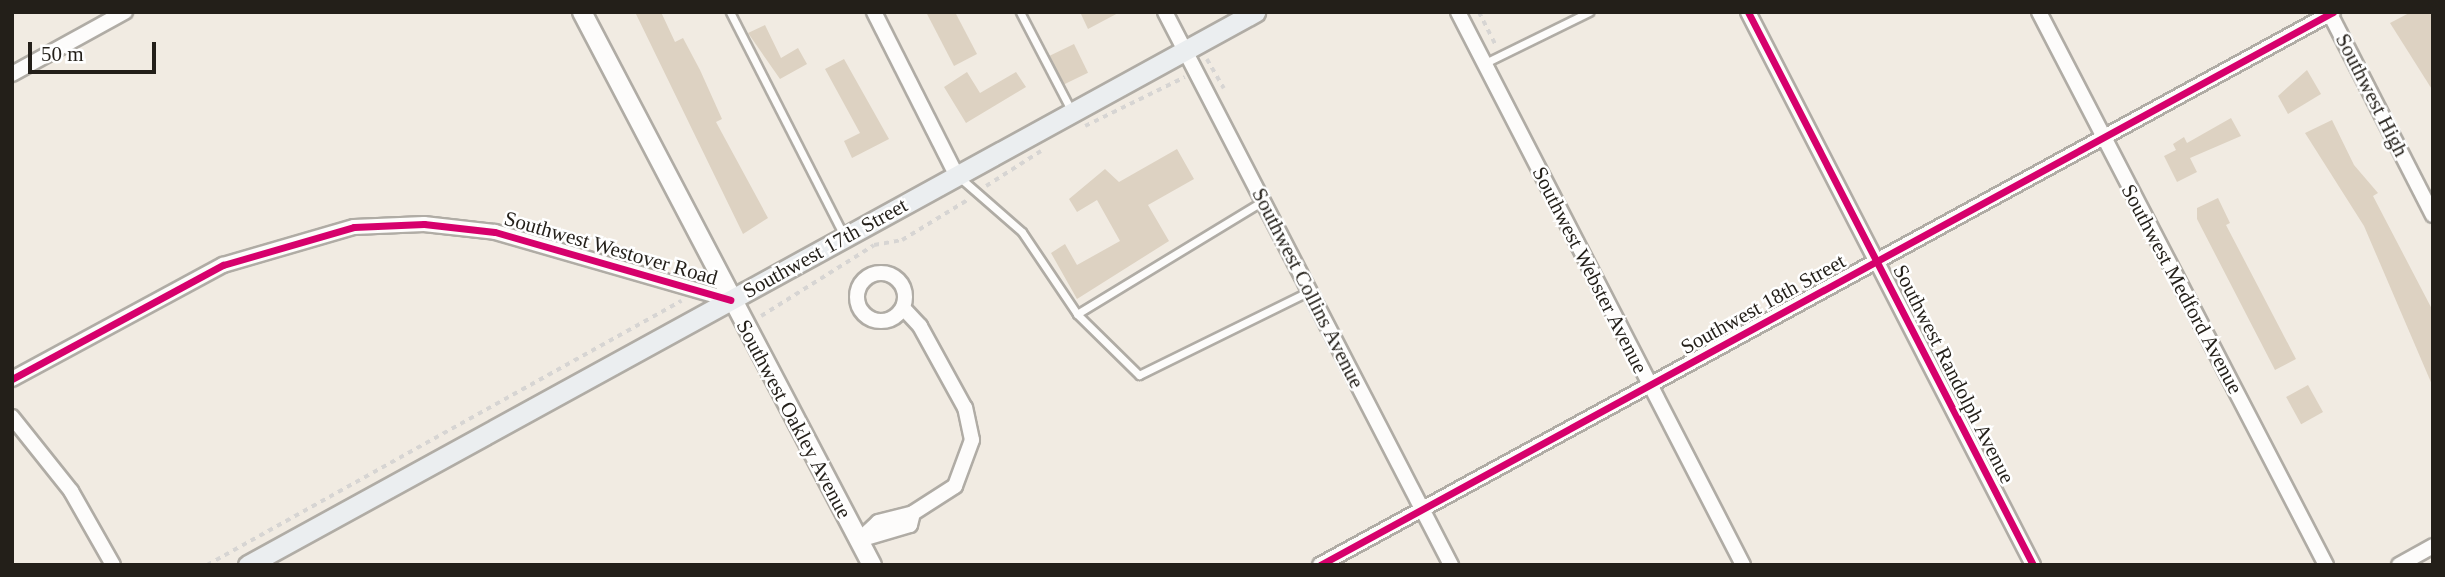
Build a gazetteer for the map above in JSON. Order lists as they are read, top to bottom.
{
  "streets": {
    "main road": ["Southwest 17th Street"],
    "street": [
      "Southwest High",
      "Southwest Westover Road",
      "Southwest Webster Avenue",
      "Southwest Collins Avenue",
      "Southwest Medford Avenue",
      "Southwest 18th Street",
      "Southwest Randolph Avenue",
      "Southwest Oakley Avenue"
    ]
  },
  "crossings": [
    ["Southwest High", "Southwest 18th Street"],
    ["Southwest Westover Road", "Southwest 17th Street"],
    ["Southwest Westover Road", "Southwest Oakley Avenue"],
    ["Southwest 17th Street", "Southwest Collins Avenue"],
    ["Southwest 17th Street", "Southwest Oakley Avenue"],
    ["Southwest Webster Avenue", "Southwest 18th Street"],
    ["Southwest Collins Avenue", "Southwest 18th Street"],
    ["Southwest Medford Avenue", "Southwest 18th Street"],
    ["Southwest 18th Street", "Southwest Randolph Avenue"]
  ],
  "scale_bar": "50 m"
}
